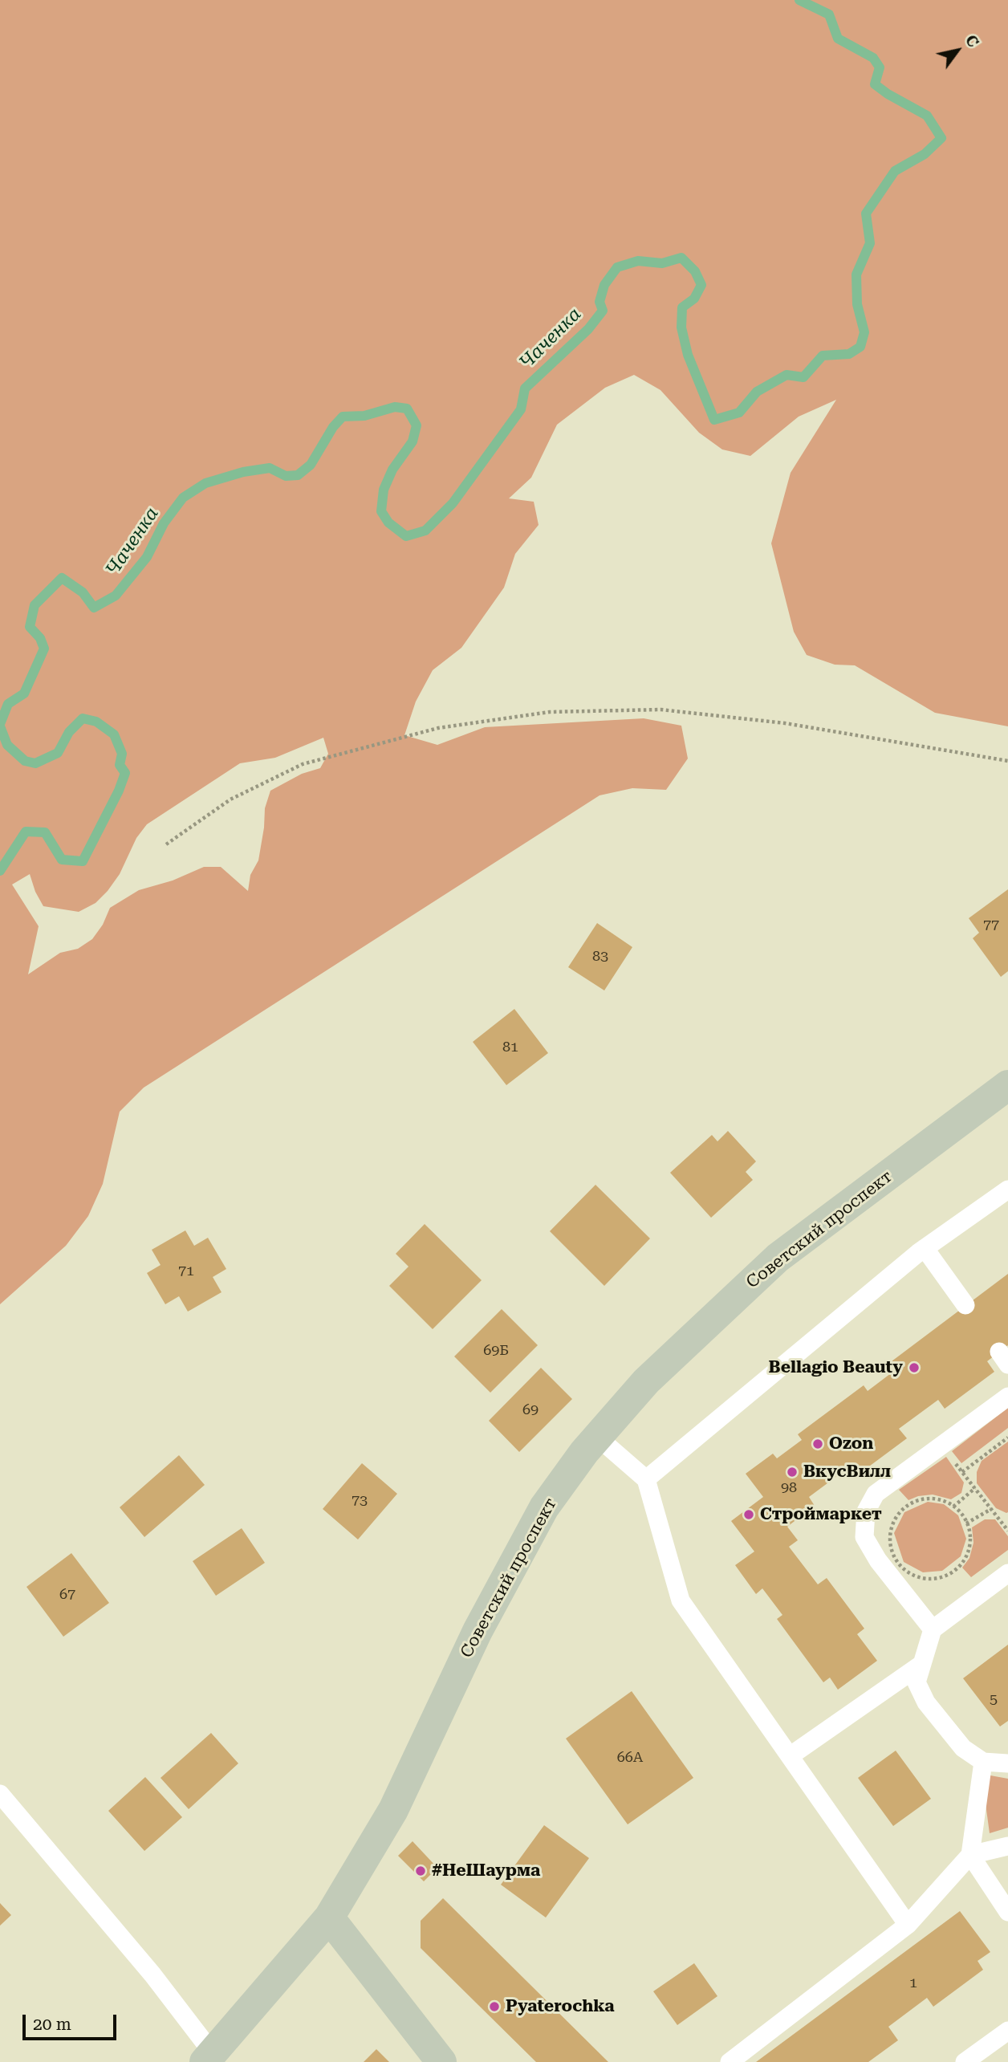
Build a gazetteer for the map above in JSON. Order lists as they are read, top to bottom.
{
  "streets": {
    "street": ["Советский проспект"]
  },
  "water": ["Чаченка"],
  "places": [
    "Bellagio Beauty",
    "Ozon",
    "ВкусВилл",
    "Строймаркет",
    "#НеШаурма",
    "Pyaterochka"
  ],
  "house_numbers": [
    "77",
    "83",
    "81",
    "71",
    "69Б",
    "69",
    "98",
    "73",
    "67",
    "5",
    "66А",
    "1"
  ],
  "scale_bar": "20 m",
  "north": "top right"
}
